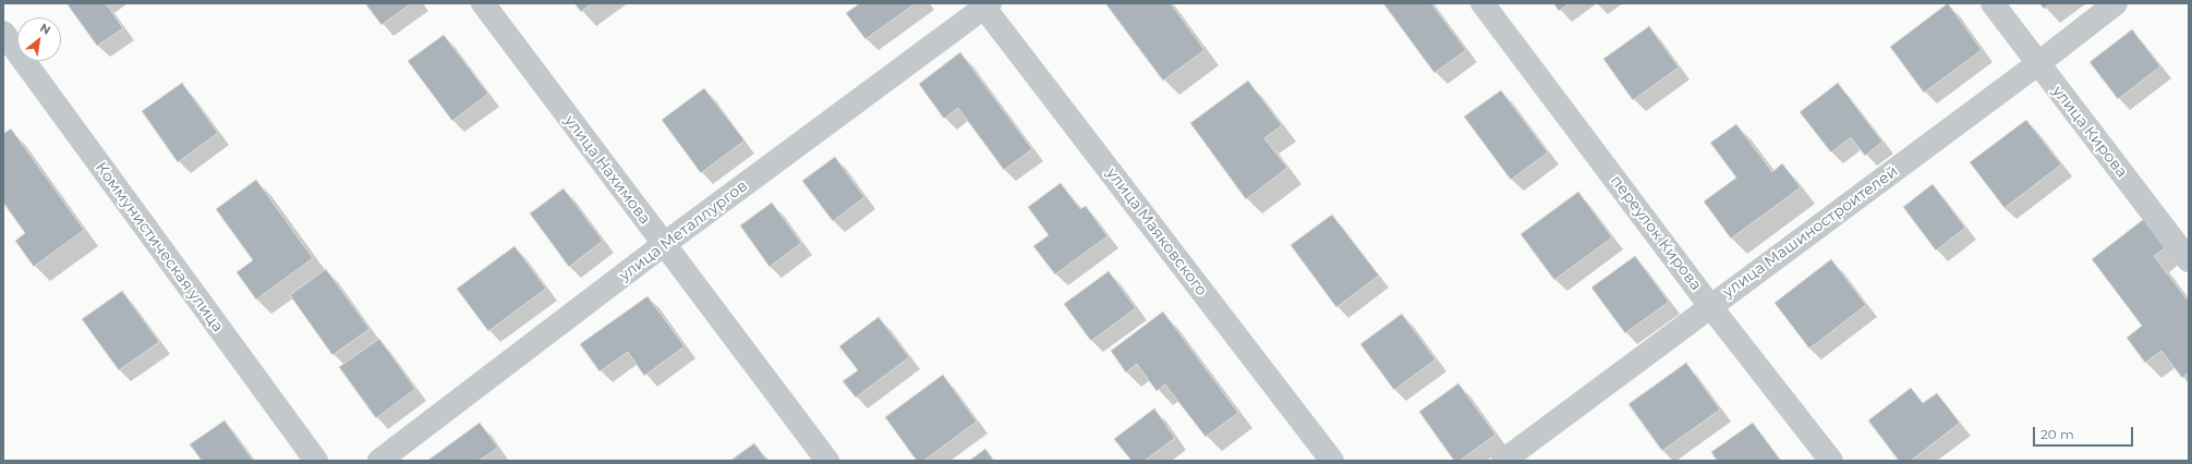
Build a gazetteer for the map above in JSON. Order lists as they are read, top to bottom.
{
  "streets": {
    "street": [
      "улица Кирова",
      "улица Нахимова",
      "улица Металлургов",
      "улица Маяковского",
      "улица Машиностроителей",
      "переулок Кирова",
      "Коммунистическая улица"
    ]
  },
  "crossings": [
    ["улица Кирова", "улица Машиностроителей"],
    ["улица Нахимова", "улица Металлургов"],
    ["улица Металлургов", "улица Маяковского"],
    ["улица Машиностроителей", "переулок Кирова"]
  ],
  "scale_bar": "20 m",
  "north": "top right"
}
